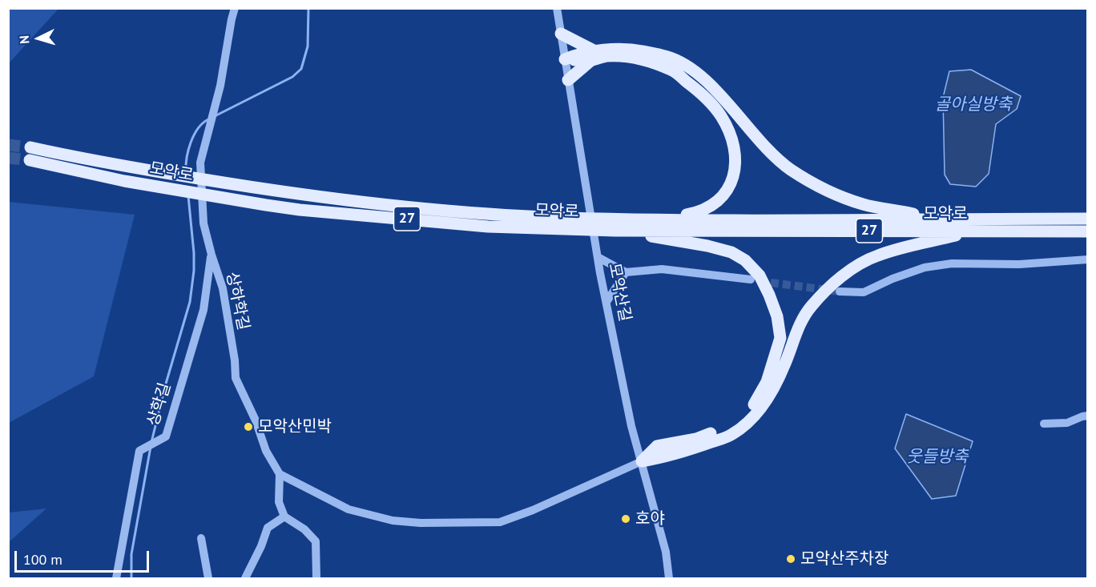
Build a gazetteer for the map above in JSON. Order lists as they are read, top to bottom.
{
  "streets": {
    "main road": ["모악로", "27"],
    "street": ["모악산길", "상하학길", "상학길"]
  },
  "crossings": [
    ["상하학길", "상학길"]
  ],
  "water": ["골아실방축", "웃들방축"],
  "places": ["모악산민박", "호야", "모악산주차장"],
  "scale_bar": "100 m",
  "north": "left"
}
